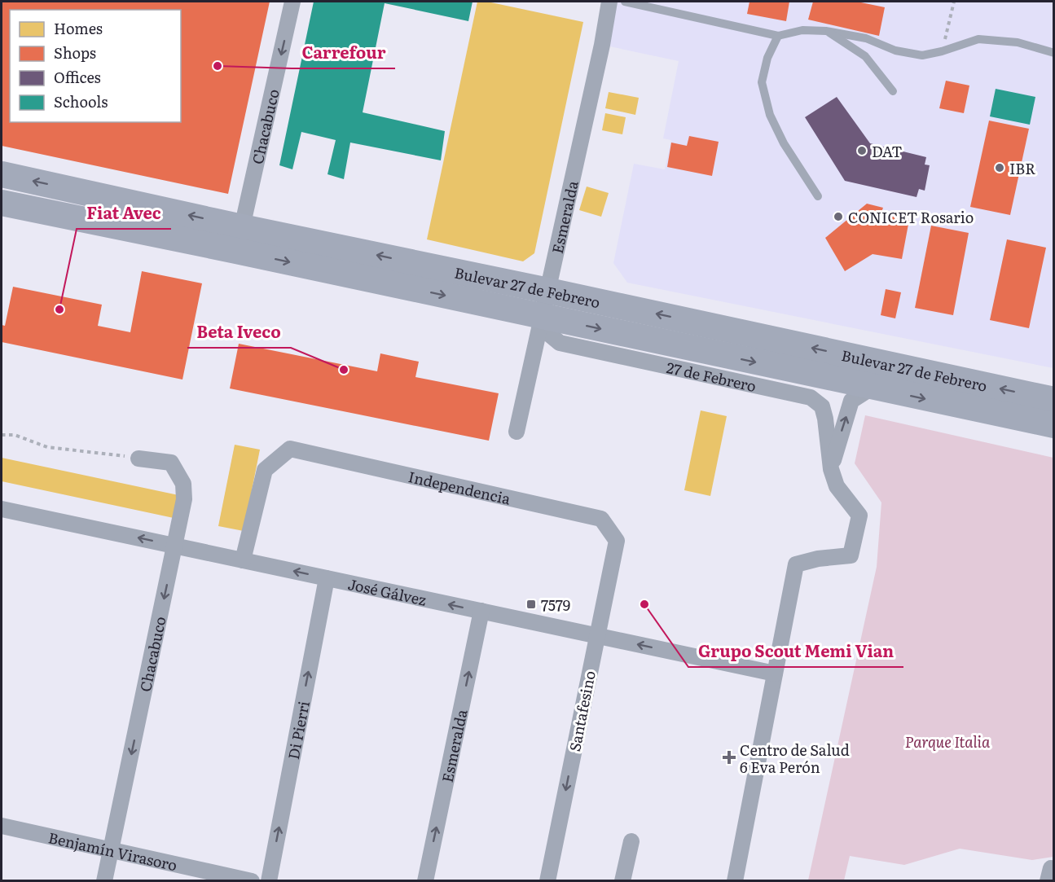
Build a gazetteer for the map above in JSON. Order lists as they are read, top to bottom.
{
  "streets": {
    "main road": ["Bulevar 27 de Febrero"],
    "street": [
      "Chacabuco",
      "Esmeralda",
      "27 de Febrero",
      "Independencia",
      "José Gálvez",
      "Santafesino",
      "Di Pierri",
      "Benjamín Virasoro"
    ]
  },
  "crossings": [
    ["Chacabuco", "Bulevar 27 de Febrero"],
    ["Chacabuco", "José Gálvez"],
    ["Chacabuco", "Benjamín Virasoro"],
    ["Esmeralda", "Bulevar 27 de Febrero"],
    ["Esmeralda", "27 de Febrero"],
    ["Esmeralda", "José Gálvez"],
    ["Bulevar 27 de Febrero", "27 de Febrero"],
    ["27 de Febrero", "José Gálvez"],
    ["Independencia", "José Gálvez"],
    ["Independencia", "Santafesino"],
    ["José Gálvez", "Santafesino"],
    ["José Gálvez", "Di Pierri"]
  ],
  "one_way": [
    "Chacabuco",
    "Esmeralda",
    "José Gálvez",
    "Santafesino",
    "Di Pierri"
  ],
  "parks": ["Parque Italia"],
  "places": {
    "other": [
      "Carrefour",
      "DAT",
      "IBR",
      "CONICET Rosario",
      "Fiat Avec",
      "Beta Iveco",
      "Grupo Scout Memi Vian"
    ],
    "transit": ["7579"],
    "health": ["Centro de Salud 6 Eva Perón"]
  },
  "legend": [
    "Homes",
    "Shops",
    "Offices",
    "Schools"
  ]
}
